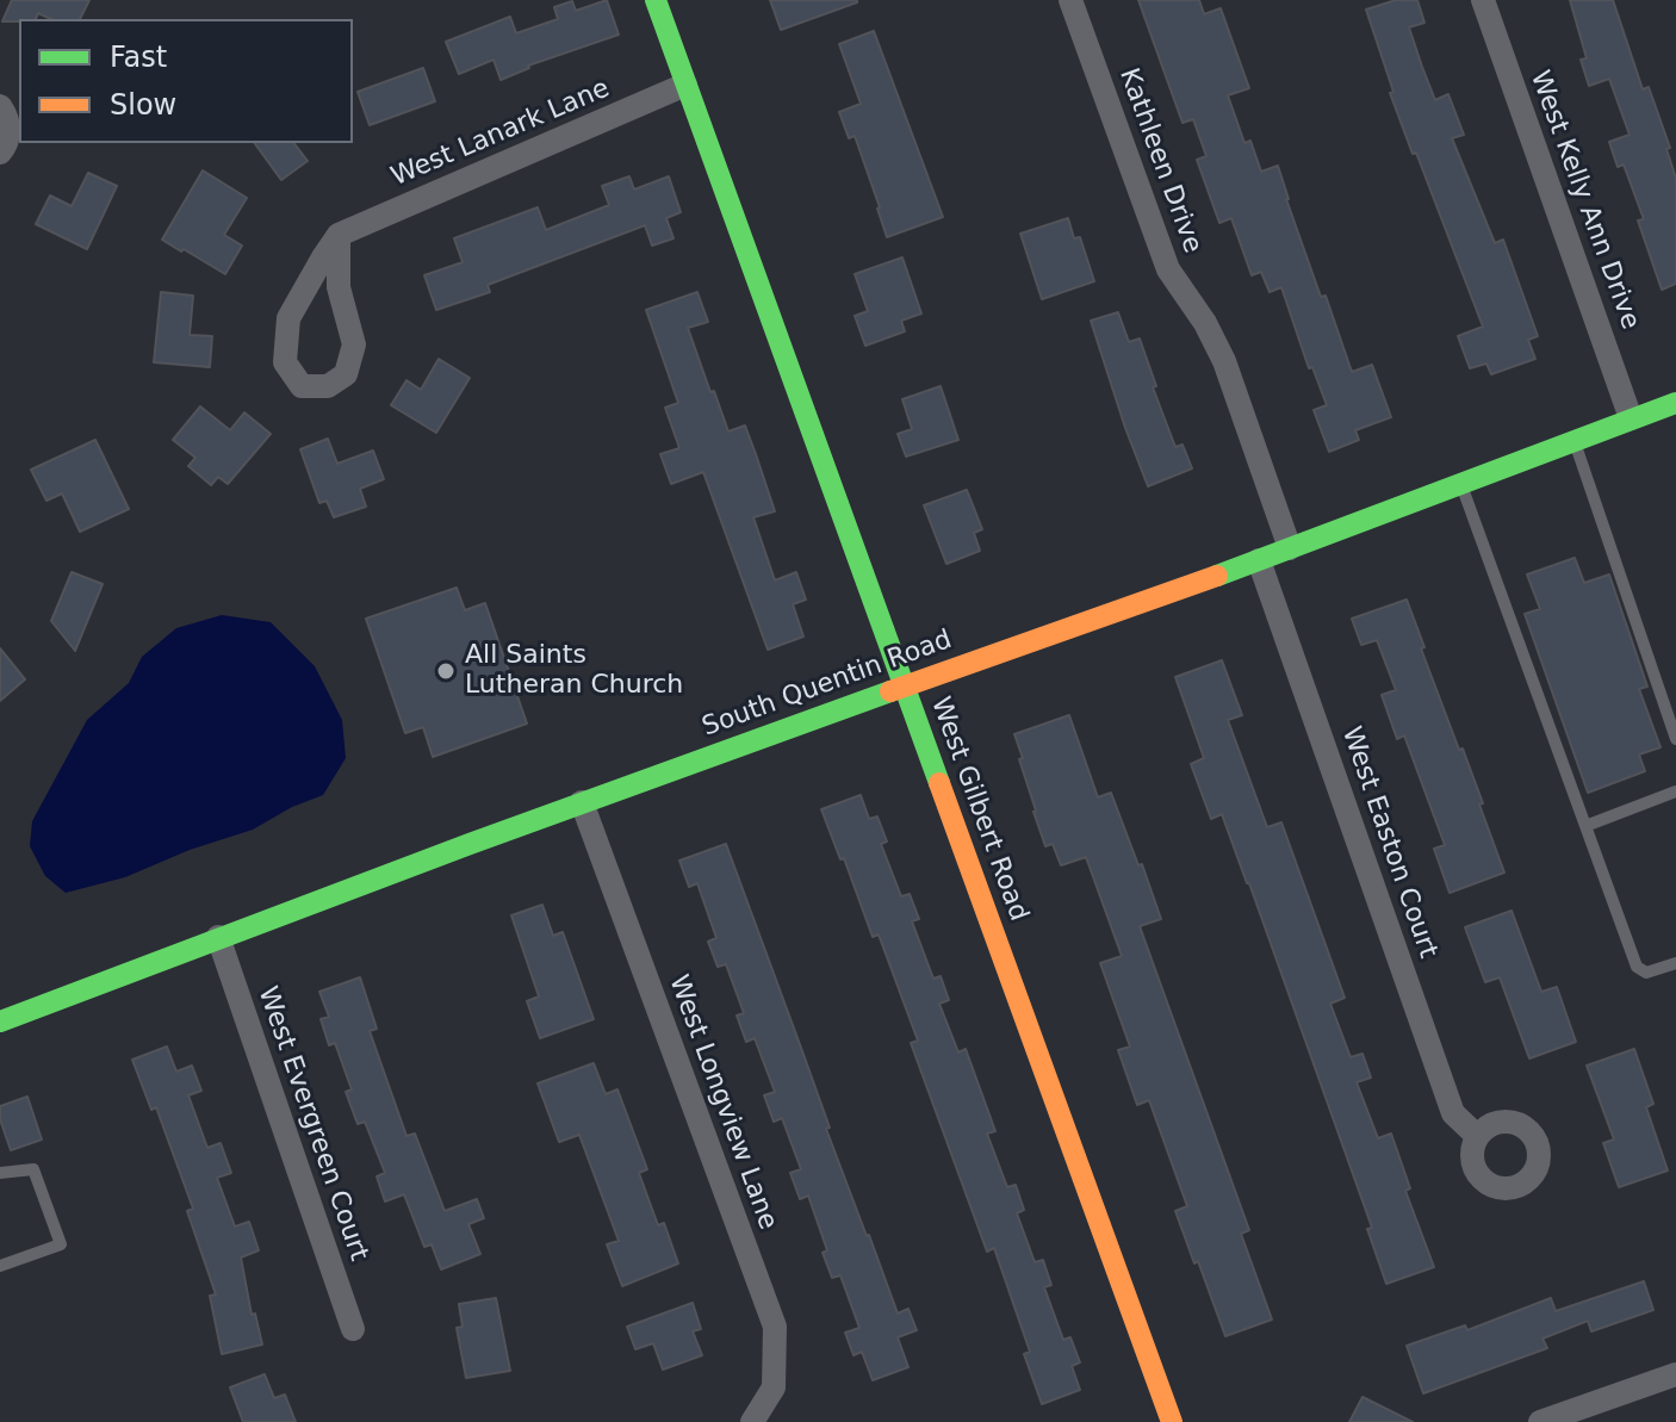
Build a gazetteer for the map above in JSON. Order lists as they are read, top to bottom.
{
  "streets": {
    "main road": ["South Quentin Road", "West Gilbert Road"],
    "street": [
      "West Lanark Lane",
      "Kathleen Drive",
      "West Kelly Ann Drive",
      "West Easton Court",
      "West Longview Lane",
      "West Evergreen Court"
    ]
  },
  "crossings": [
    ["West Lanark Lane", "West Gilbert Road"],
    ["Kathleen Drive", "South Quentin Road"],
    ["West Kelly Ann Drive", "South Quentin Road"],
    ["South Quentin Road", "West Gilbert Road"],
    ["South Quentin Road", "West Easton Court"],
    ["South Quentin Road", "West Longview Lane"],
    ["South Quentin Road", "West Evergreen Court"]
  ],
  "places": ["All Saints Lutheran Church"],
  "legend": ["Fast", "Slow"]
}
